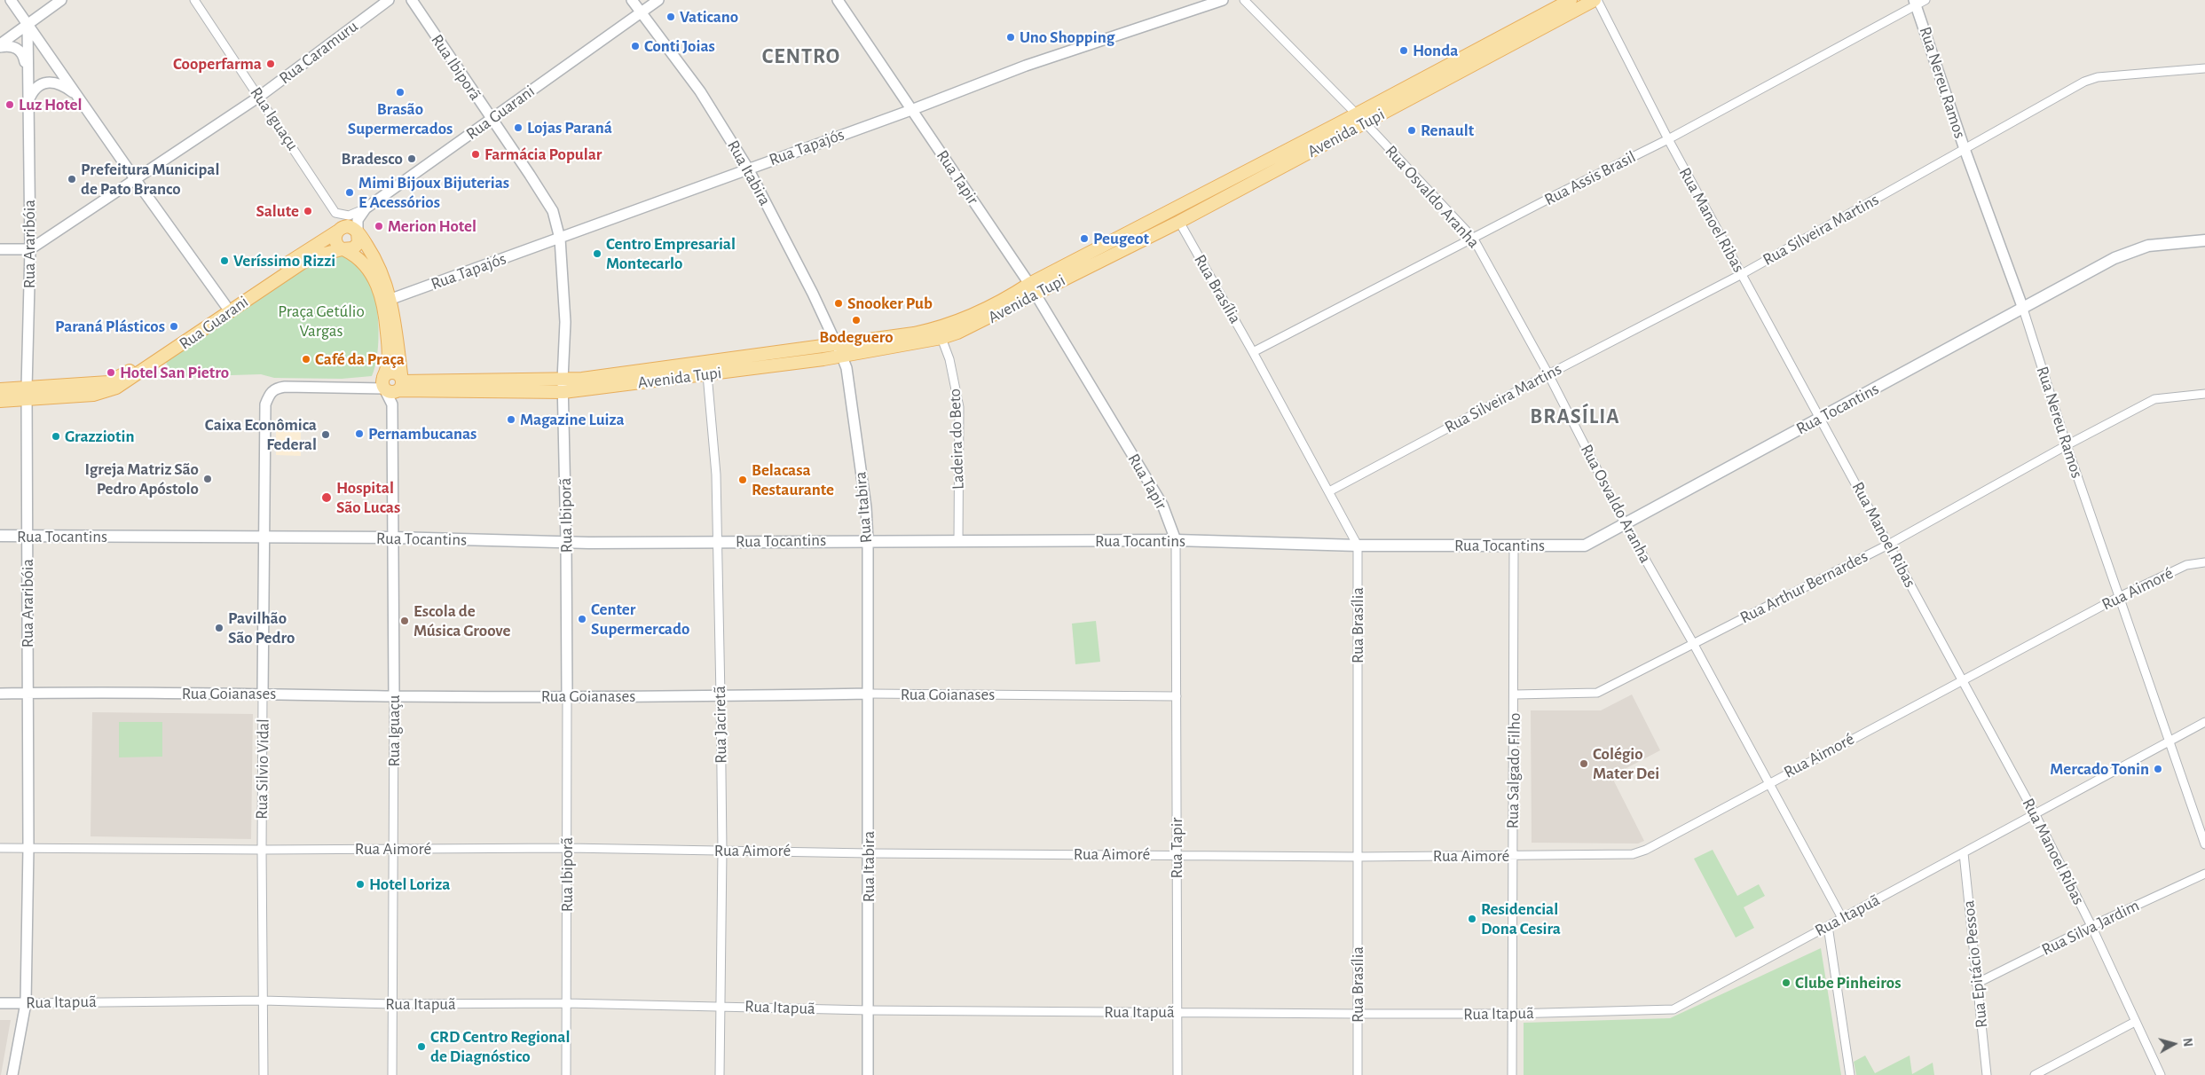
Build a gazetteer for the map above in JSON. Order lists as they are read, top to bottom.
{
  "streets": {
    "main road": ["Rua Guarani", "Avenida Tupi", "Rua Tocantins"],
    "street": [
      "Rua Caramuru",
      "Rua Ibiporã",
      "Rua Nereu Ramos",
      "Rua Iguaçu",
      "Rua Tapajós",
      "Rua Itabira",
      "Rua Tapir",
      "Rua Assis Brasil",
      "Rua Osvaldo Aranha",
      "Rua Manoel Ribas",
      "Rua Silveira Martins",
      "Rua Araribóia",
      "Rua Brasília",
      "Ladeira do Beto",
      "Rua Arthur Bernardes",
      "Rua Aimoré",
      "Rua Goianases",
      "Rua Jaciretã",
      "Rua Silvio Vidal",
      "Rua Salgado Filho",
      "Rua Itapuã",
      "Rua Silva Jardim",
      "Rua Epitácio Pessoa"
    ]
  },
  "crossings": [
    ["Rua Caramuru", "Rua Iguaçu"],
    ["Rua Caramuru", "Rua Araribóia"],
    ["Rua Ibiporã", "Rua Guarani"],
    ["Rua Ibiporã", "Avenida Tupi"],
    ["Rua Ibiporã", "Rua Tapajós"],
    ["Rua Ibiporã", "Rua Tocantins"],
    ["Rua Ibiporã", "Rua Aimoré"],
    ["Rua Ibiporã", "Rua Goianases"],
    ["Rua Ibiporã", "Rua Itapuã"],
    ["Rua Nereu Ramos", "Rua Assis Brasil"],
    ["Rua Nereu Ramos", "Rua Silveira Martins"],
    ["Rua Nereu Ramos", "Rua Tocantins"],
    ["Rua Nereu Ramos", "Rua Arthur Bernardes"],
    ["Rua Nereu Ramos", "Rua Aimoré"],
    ["Rua Nereu Ramos", "Rua Itapuã"],
    ["Rua Guarani", "Rua Itabira"],
    ["Rua Guarani", "Rua Araribóia"],
    ["Rua Iguaçu", "Rua Tocantins"],
    ["Rua Iguaçu", "Rua Aimoré"],
    ["Rua Iguaçu", "Rua Goianases"],
    ["Rua Iguaçu", "Rua Silvio Vidal"],
    ["Rua Iguaçu", "Rua Itapuã"],
    ["Avenida Tupi", "Rua Itabira"],
    ["Avenida Tupi", "Rua Tapir"],
    ["Avenida Tupi", "Rua Osvaldo Aranha"],
    ["Avenida Tupi", "Rua Manoel Ribas"],
    ["Avenida Tupi", "Rua Brasília"],
    ["Avenida Tupi", "Ladeira do Beto"],
    ["Avenida Tupi", "Rua Jaciretã"],
    ["Rua Tapajós", "Rua Itabira"],
    ["Rua Tapajós", "Rua Tapir"],
    ["Rua Itabira", "Rua Tocantins"],
    ["Rua Itabira", "Rua Aimoré"],
    ["Rua Itabira", "Rua Goianases"],
    ["Rua Itabira", "Rua Itapuã"],
    ["Rua Tapir", "Rua Tocantins"],
    ["Rua Tapir", "Rua Aimoré"],
    ["Rua Tapir", "Rua Goianases"],
    ["Rua Tapir", "Rua Itapuã"],
    ["Rua Assis Brasil", "Rua Osvaldo Aranha"],
    ["Rua Assis Brasil", "Rua Manoel Ribas"],
    ["Rua Assis Brasil", "Rua Brasília"],
    ["Rua Osvaldo Aranha", "Rua Silveira Martins"],
    ["Rua Osvaldo Aranha", "Rua Tocantins"],
    ["Rua Osvaldo Aranha", "Rua Arthur Bernardes"],
    ["Rua Osvaldo Aranha", "Rua Aimoré"],
    ["Rua Osvaldo Aranha", "Rua Itapuã"],
    ["Rua Manoel Ribas", "Rua Silveira Martins"],
    ["Rua Manoel Ribas", "Rua Tocantins"],
    ["Rua Manoel Ribas", "Rua Arthur Bernardes"],
    ["Rua Manoel Ribas", "Rua Aimoré"],
    ["Rua Manoel Ribas", "Rua Itapuã"],
    ["Rua Manoel Ribas", "Rua Silva Jardim"],
    ["Rua Silveira Martins", "Rua Brasília"],
    ["Rua Araribóia", "Rua Tocantins"],
    ["Rua Araribóia", "Rua Aimoré"],
    ["Rua Araribóia", "Rua Goianases"],
    ["Rua Araribóia", "Rua Itapuã"],
    ["Rua Brasília", "Rua Tocantins"],
    ["Rua Brasília", "Rua Aimoré"],
    ["Rua Brasília", "Rua Itapuã"],
    ["Rua Tocantins", "Ladeira do Beto"],
    ["Rua Tocantins", "Rua Jaciretã"],
    ["Rua Tocantins", "Rua Silvio Vidal"],
    ["Rua Tocantins", "Rua Salgado Filho"],
    ["Rua Arthur Bernardes", "Rua Salgado Filho"],
    ["Rua Aimoré", "Rua Jaciretã"],
    ["Rua Aimoré", "Rua Silvio Vidal"],
    ["Rua Aimoré", "Rua Salgado Filho"],
    ["Rua Goianases", "Rua Jaciretã"],
    ["Rua Goianases", "Rua Silvio Vidal"],
    ["Rua Jaciretã", "Rua Itapuã"],
    ["Rua Silvio Vidal", "Rua Itapuã"],
    ["Rua Salgado Filho", "Rua Itapuã"],
    ["Rua Itapuã", "Rua Epitácio Pessoa"],
    ["Rua Silva Jardim", "Rua Epitácio Pessoa"]
  ],
  "districts": ["CENTRO", "BRASÍLIA"],
  "parks": ["Praça Getúlio Vargas"],
  "places": [
    "Vaticano",
    "Uno Shopping",
    "Conti Joias",
    "Honda",
    "Cooperfarma",
    "Brasão Supermercados",
    "Luz Hotel",
    "Lojas Paraná",
    "Renault",
    "Farmácia Popular",
    "Bradesco",
    "Prefeitura Municipal de Pato Branco",
    "Mimi Bijoux Bijuterias E Acessórios",
    "Salute",
    "Merion Hotel",
    "Peugeot",
    "Centro Empresarial Montecarlo",
    "Veríssimo Rizzi",
    "Snooker Pub",
    "Bodeguero",
    "Paraná Plásticos",
    "Café da Praça",
    "Hotel San Pietro",
    "Magazine Luiza",
    "Pernambucanas",
    "Caixa Econômica Federal",
    "Grazziotin",
    "Igreja Matriz São Pedro Apóstolo",
    "Belacasa Restaurante",
    "Hospital São Lucas",
    "Center Supermercado",
    "Escola de Música Groove",
    "Pavilhão São Pedro",
    "Colégio Mater Dei",
    "Mercado Tonin",
    "Hotel Loriza",
    "Residencial Dona Cesira",
    "Clube Pinheiros",
    "CRD Centro Regional de Diagnóstico"
  ],
  "north": "right"
}
